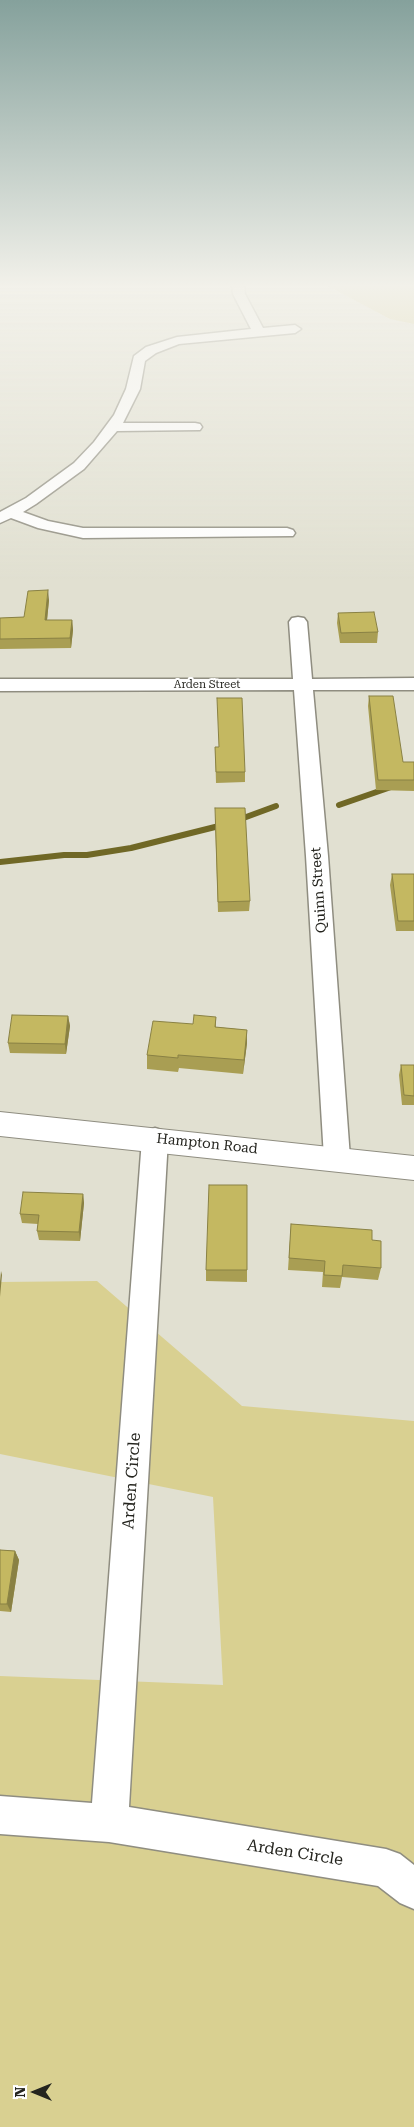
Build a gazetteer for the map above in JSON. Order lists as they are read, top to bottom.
{
  "streets": {
    "main road": ["Hampton Road"],
    "street": ["Arden Street", "Quinn Street", "Arden Circle"]
  },
  "crossings": [
    ["Arden Street", "Quinn Street"],
    ["Quinn Street", "Hampton Road"],
    ["Hampton Road", "Arden Circle"]
  ],
  "north": "left"
}
